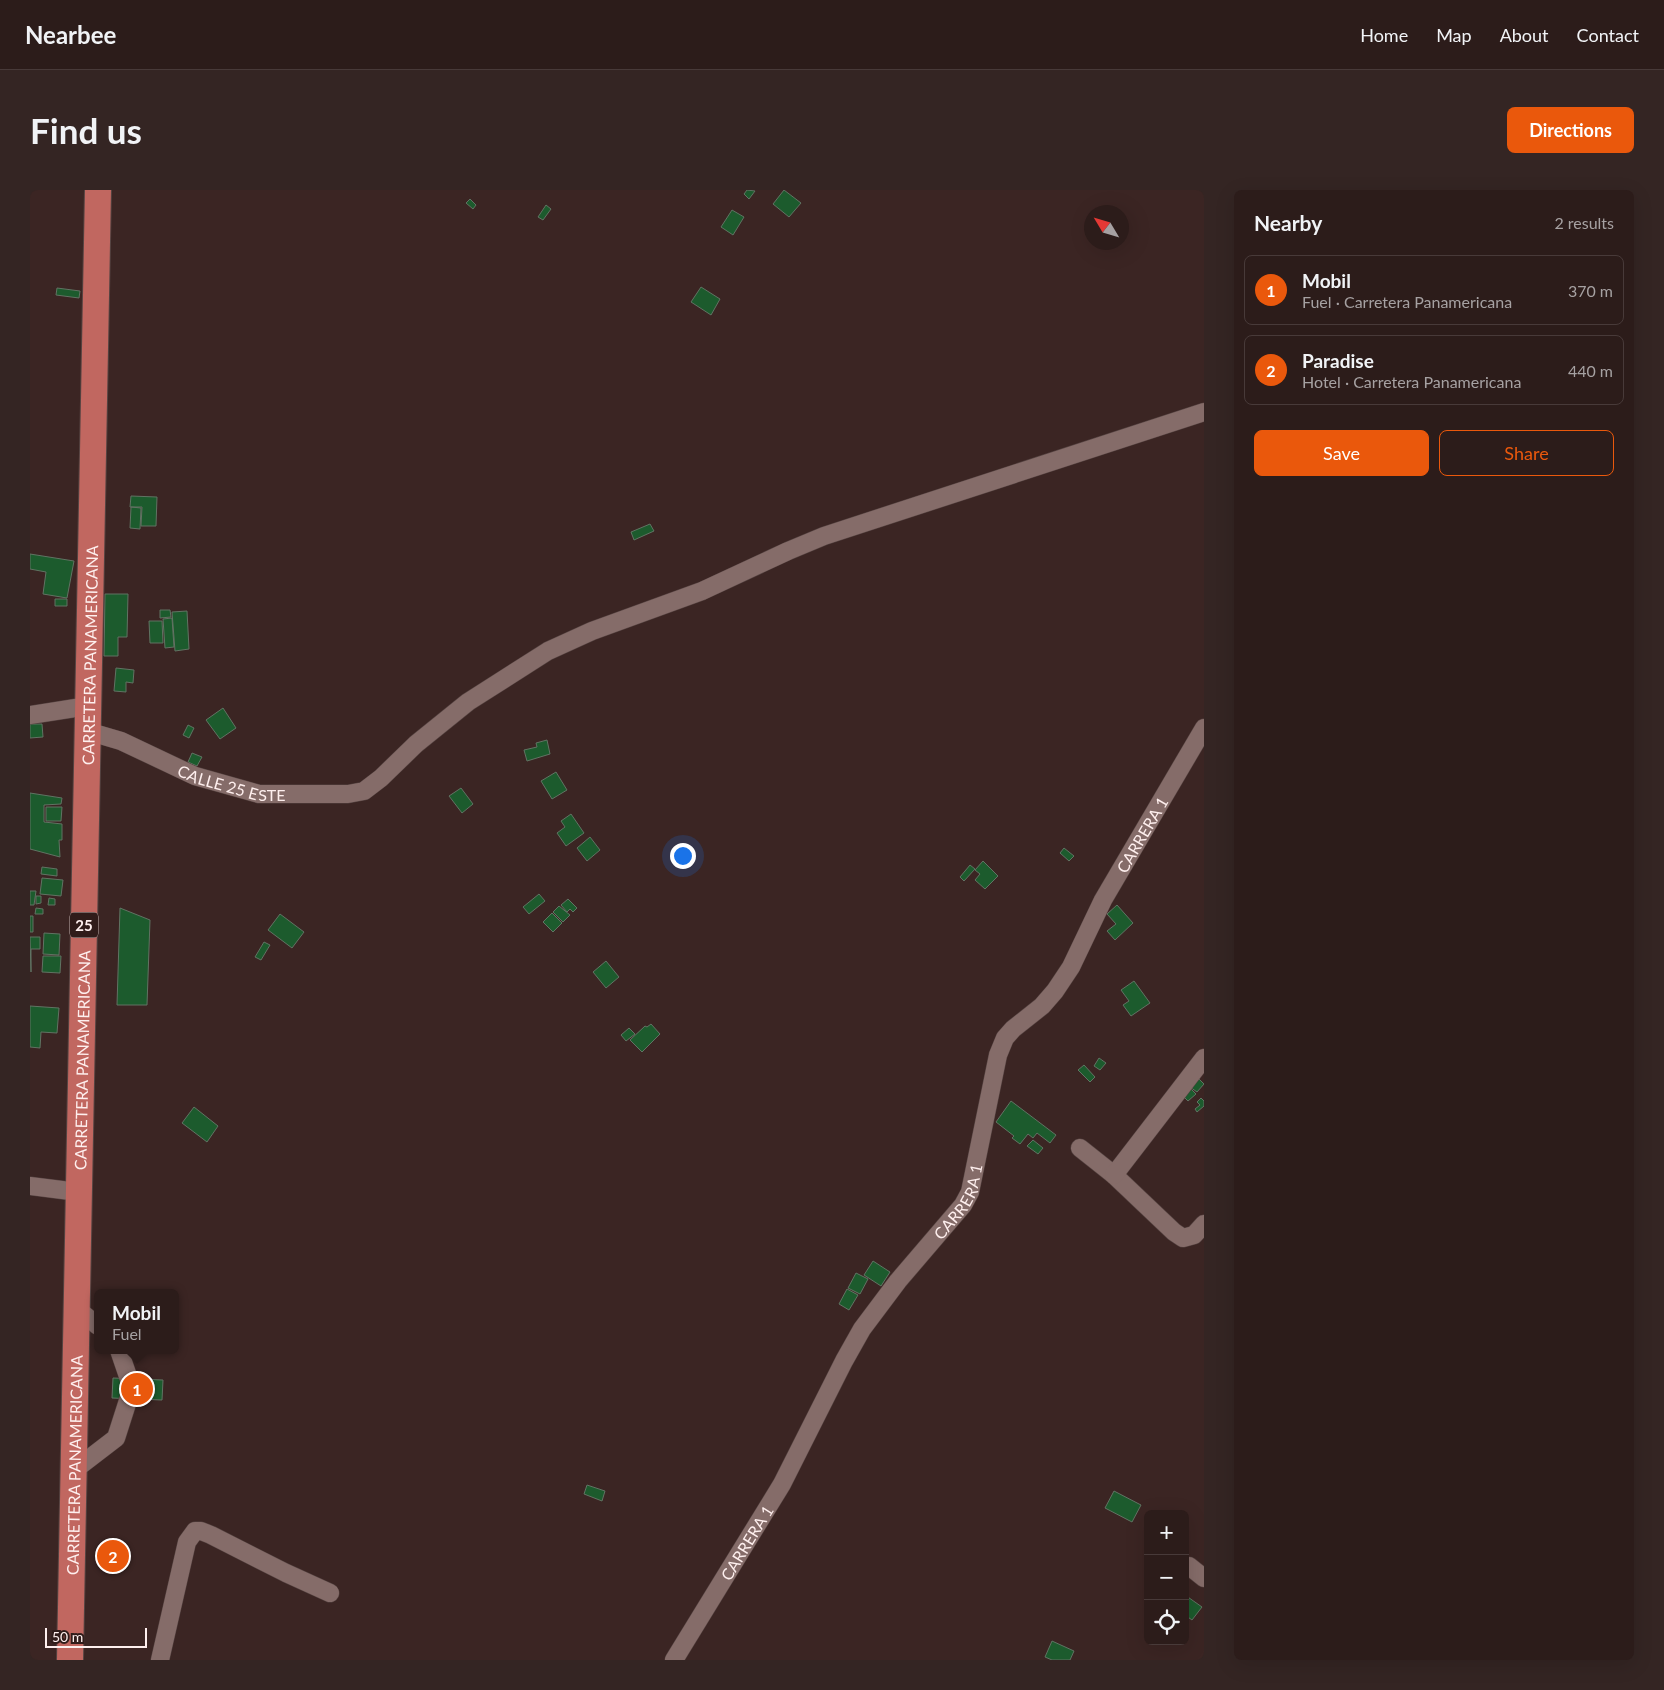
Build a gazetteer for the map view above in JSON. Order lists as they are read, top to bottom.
{
  "streets": {
    "highway": ["CARRETERA PANAMERICANA", "25"],
    "street": ["CALLE 25 ESTE", "CARRERA 1"]
  },
  "crossings": [
    ["CARRETERA PANAMERICANA", "CALLE 25 ESTE"]
  ],
  "scale_bar": "50 m",
  "north": "top left",
  "page": {
    "header": "Nearbee",
    "nav": [
      "Home",
      "Map",
      "About",
      "Contact"
    ],
    "buttons": [
      "Directions",
      ["Save", "Share"]
    ],
    "title": "Find us",
    "heading": ["Nearby", "2 results"],
    "list": [
      {
        "mark": "1",
        "name": "Mobil",
        "note": "Fuel · Carretera Panamericana",
        "value": "370 m"
      },
      {
        "mark": "2",
        "name": "Paradise",
        "note": "Hotel · Carretera Panamericana",
        "value": "440 m"
      }
    ],
    "popup": ["Mobil", "Fuel"],
    "pins": ["1", "2"],
    "map_buttons": ["+", "−"],
    "scale": "50 m"
  }
}
